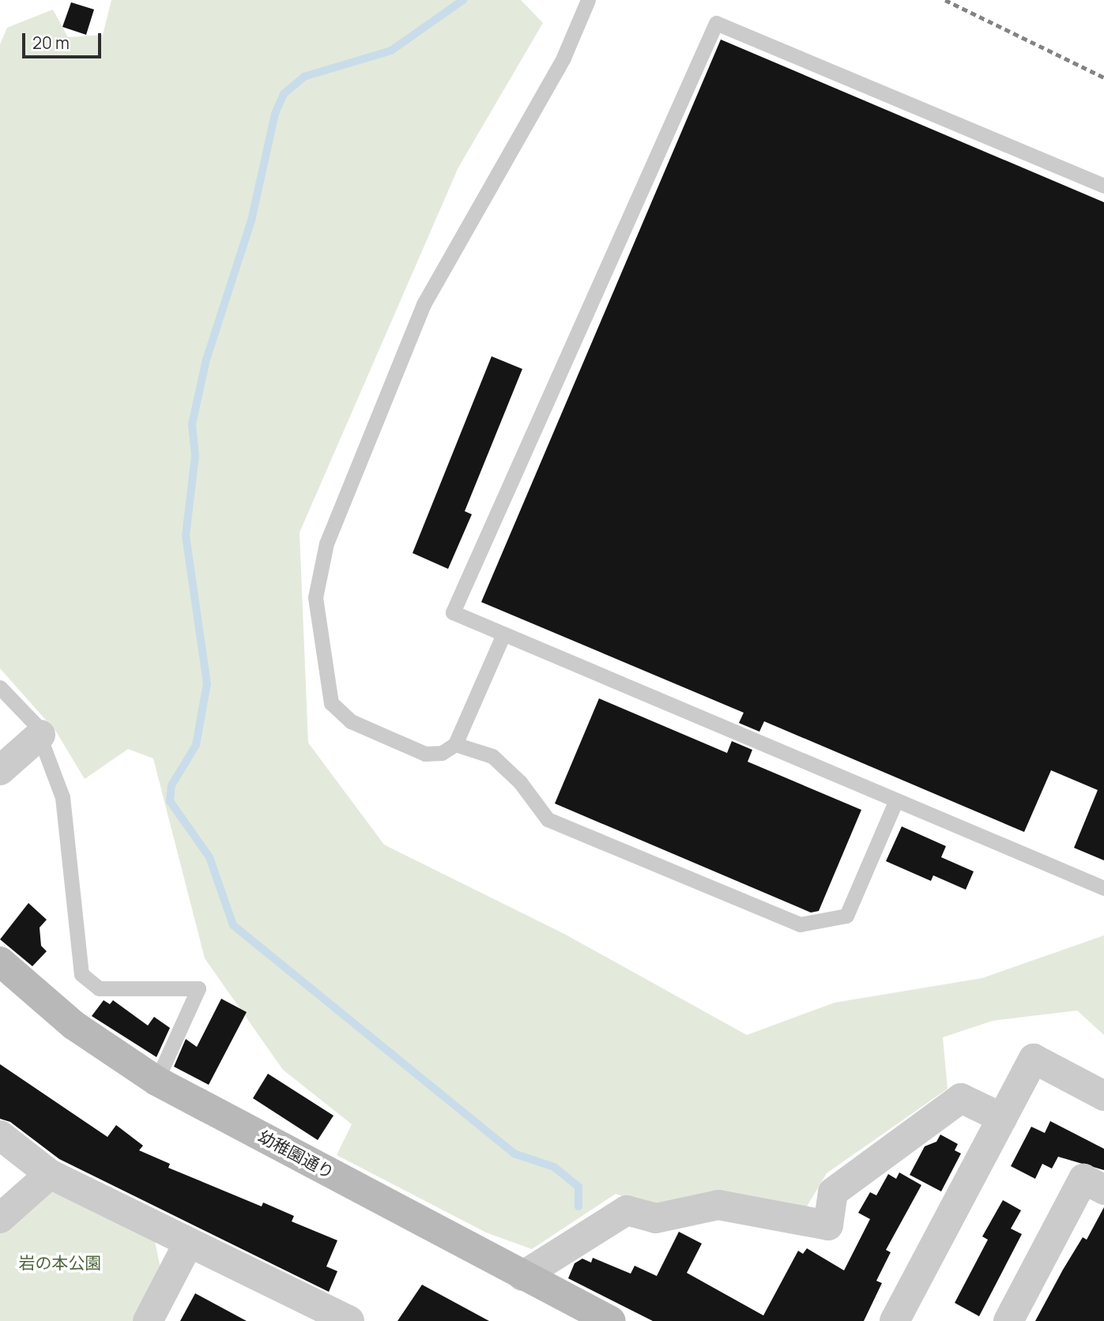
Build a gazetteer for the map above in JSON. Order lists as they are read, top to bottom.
{
  "streets": {
    "street": ["幼稚園通り"]
  },
  "parks": ["岩の本公園"],
  "scale_bar": "20 m"
}
